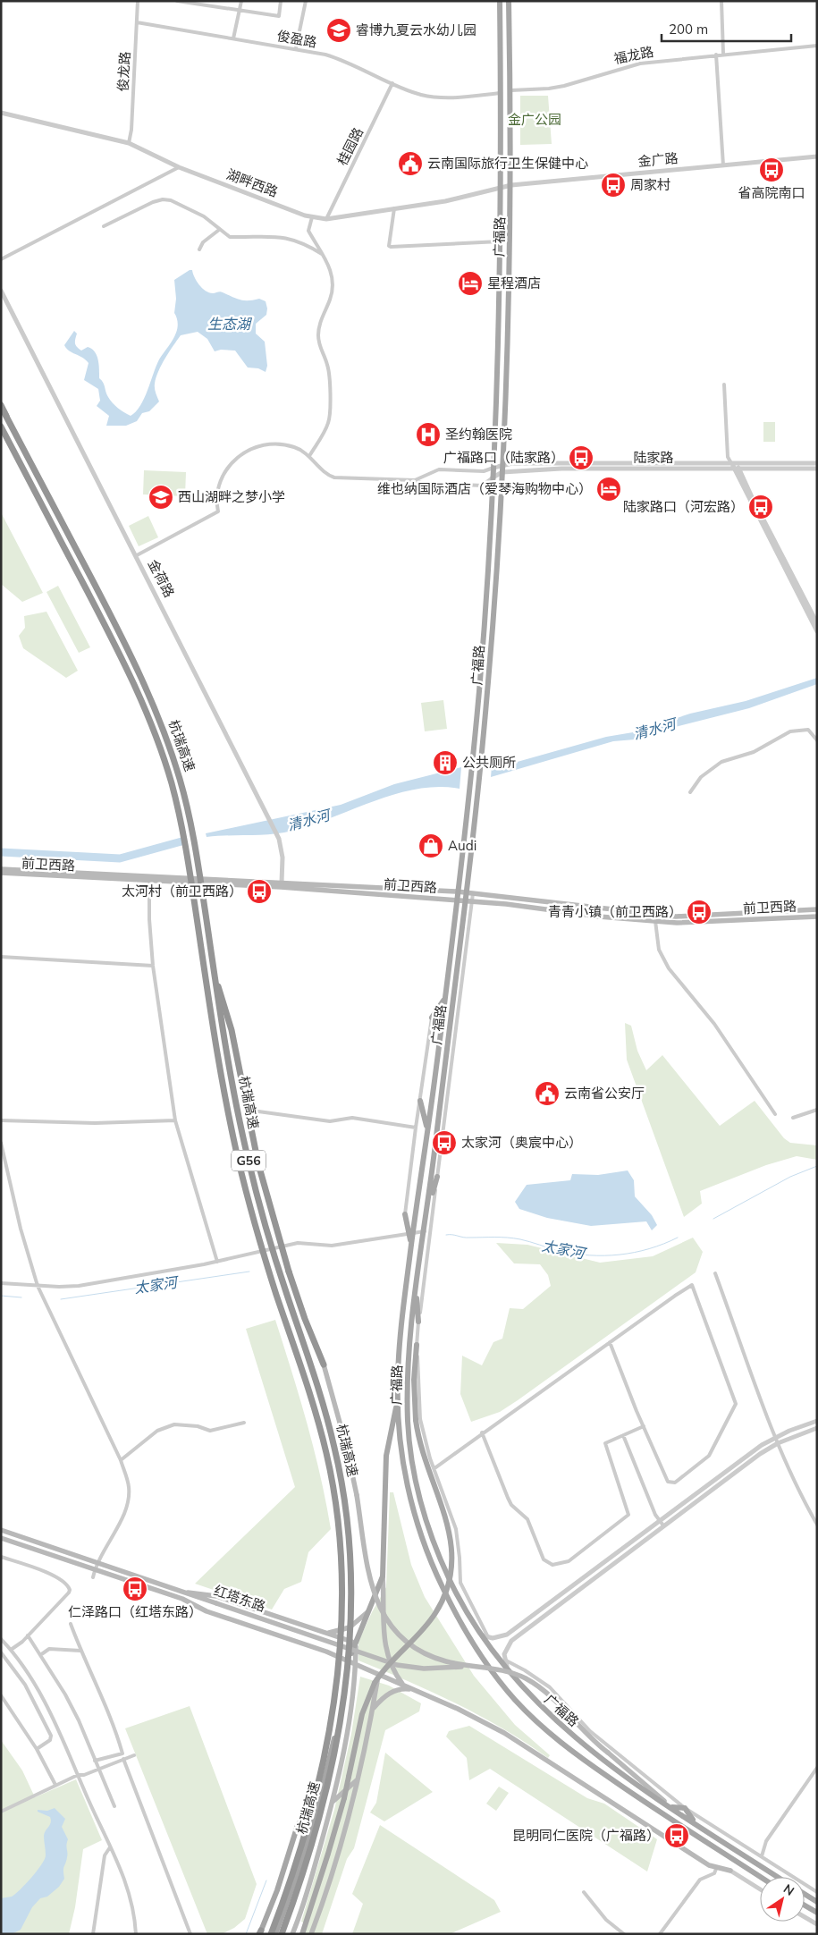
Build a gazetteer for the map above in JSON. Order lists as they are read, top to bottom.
{
  "streets": {
    "highway": ["杭瑞高速", "G56"],
    "main road": ["广福路", "前卫西路", "红塔东路"],
    "street": [
      "俊盈路",
      "福龙路",
      "俊龙路",
      "桂园路",
      "金广路",
      "湖畔西路",
      "陆家路",
      "金荷路"
    ]
  },
  "crossings": [
    ["俊盈路", "俊龙路"],
    ["俊盈路", "桂园路"],
    ["俊盈路", "广福路"],
    ["福龙路", "广福路"],
    ["俊龙路", "湖畔西路"],
    ["桂园路", "湖畔西路"],
    ["金广路", "湖畔西路"],
    ["金广路", "广福路"],
    ["湖畔西路", "广福路"],
    ["广福路", "陆家路"],
    ["广福路", "前卫西路"],
    ["金荷路", "前卫西路"]
  ],
  "water": ["生态湖", "清水河", "太家河"],
  "parks": ["金广公园"],
  "places": {
    "school or university": ["睿博九夏云水幼儿园", "西山湖畔之梦小学"],
    "public building": ["云南国际旅行卫生保健中心", "云南省公安厅"],
    "bus stop": [
      "省高院南口",
      "周家村",
      "广福路口（陆家路）",
      "陆家路口（河宏路）",
      "太河村（前卫西路）",
      "青青小镇（前卫西路）",
      "太家河（奥宸中心）",
      "仁泽路口（红塔东路）",
      "昆明同仁医院（广福路）"
    ],
    "hotel": ["星程酒店", "维也纳国际酒店（爱琴海购物中心）"],
    "hospital": ["圣约翰医院"],
    "building": ["公共厕所"],
    "shop": ["Audi"]
  },
  "scale_bar": "200 m",
  "north": "top right"
}
